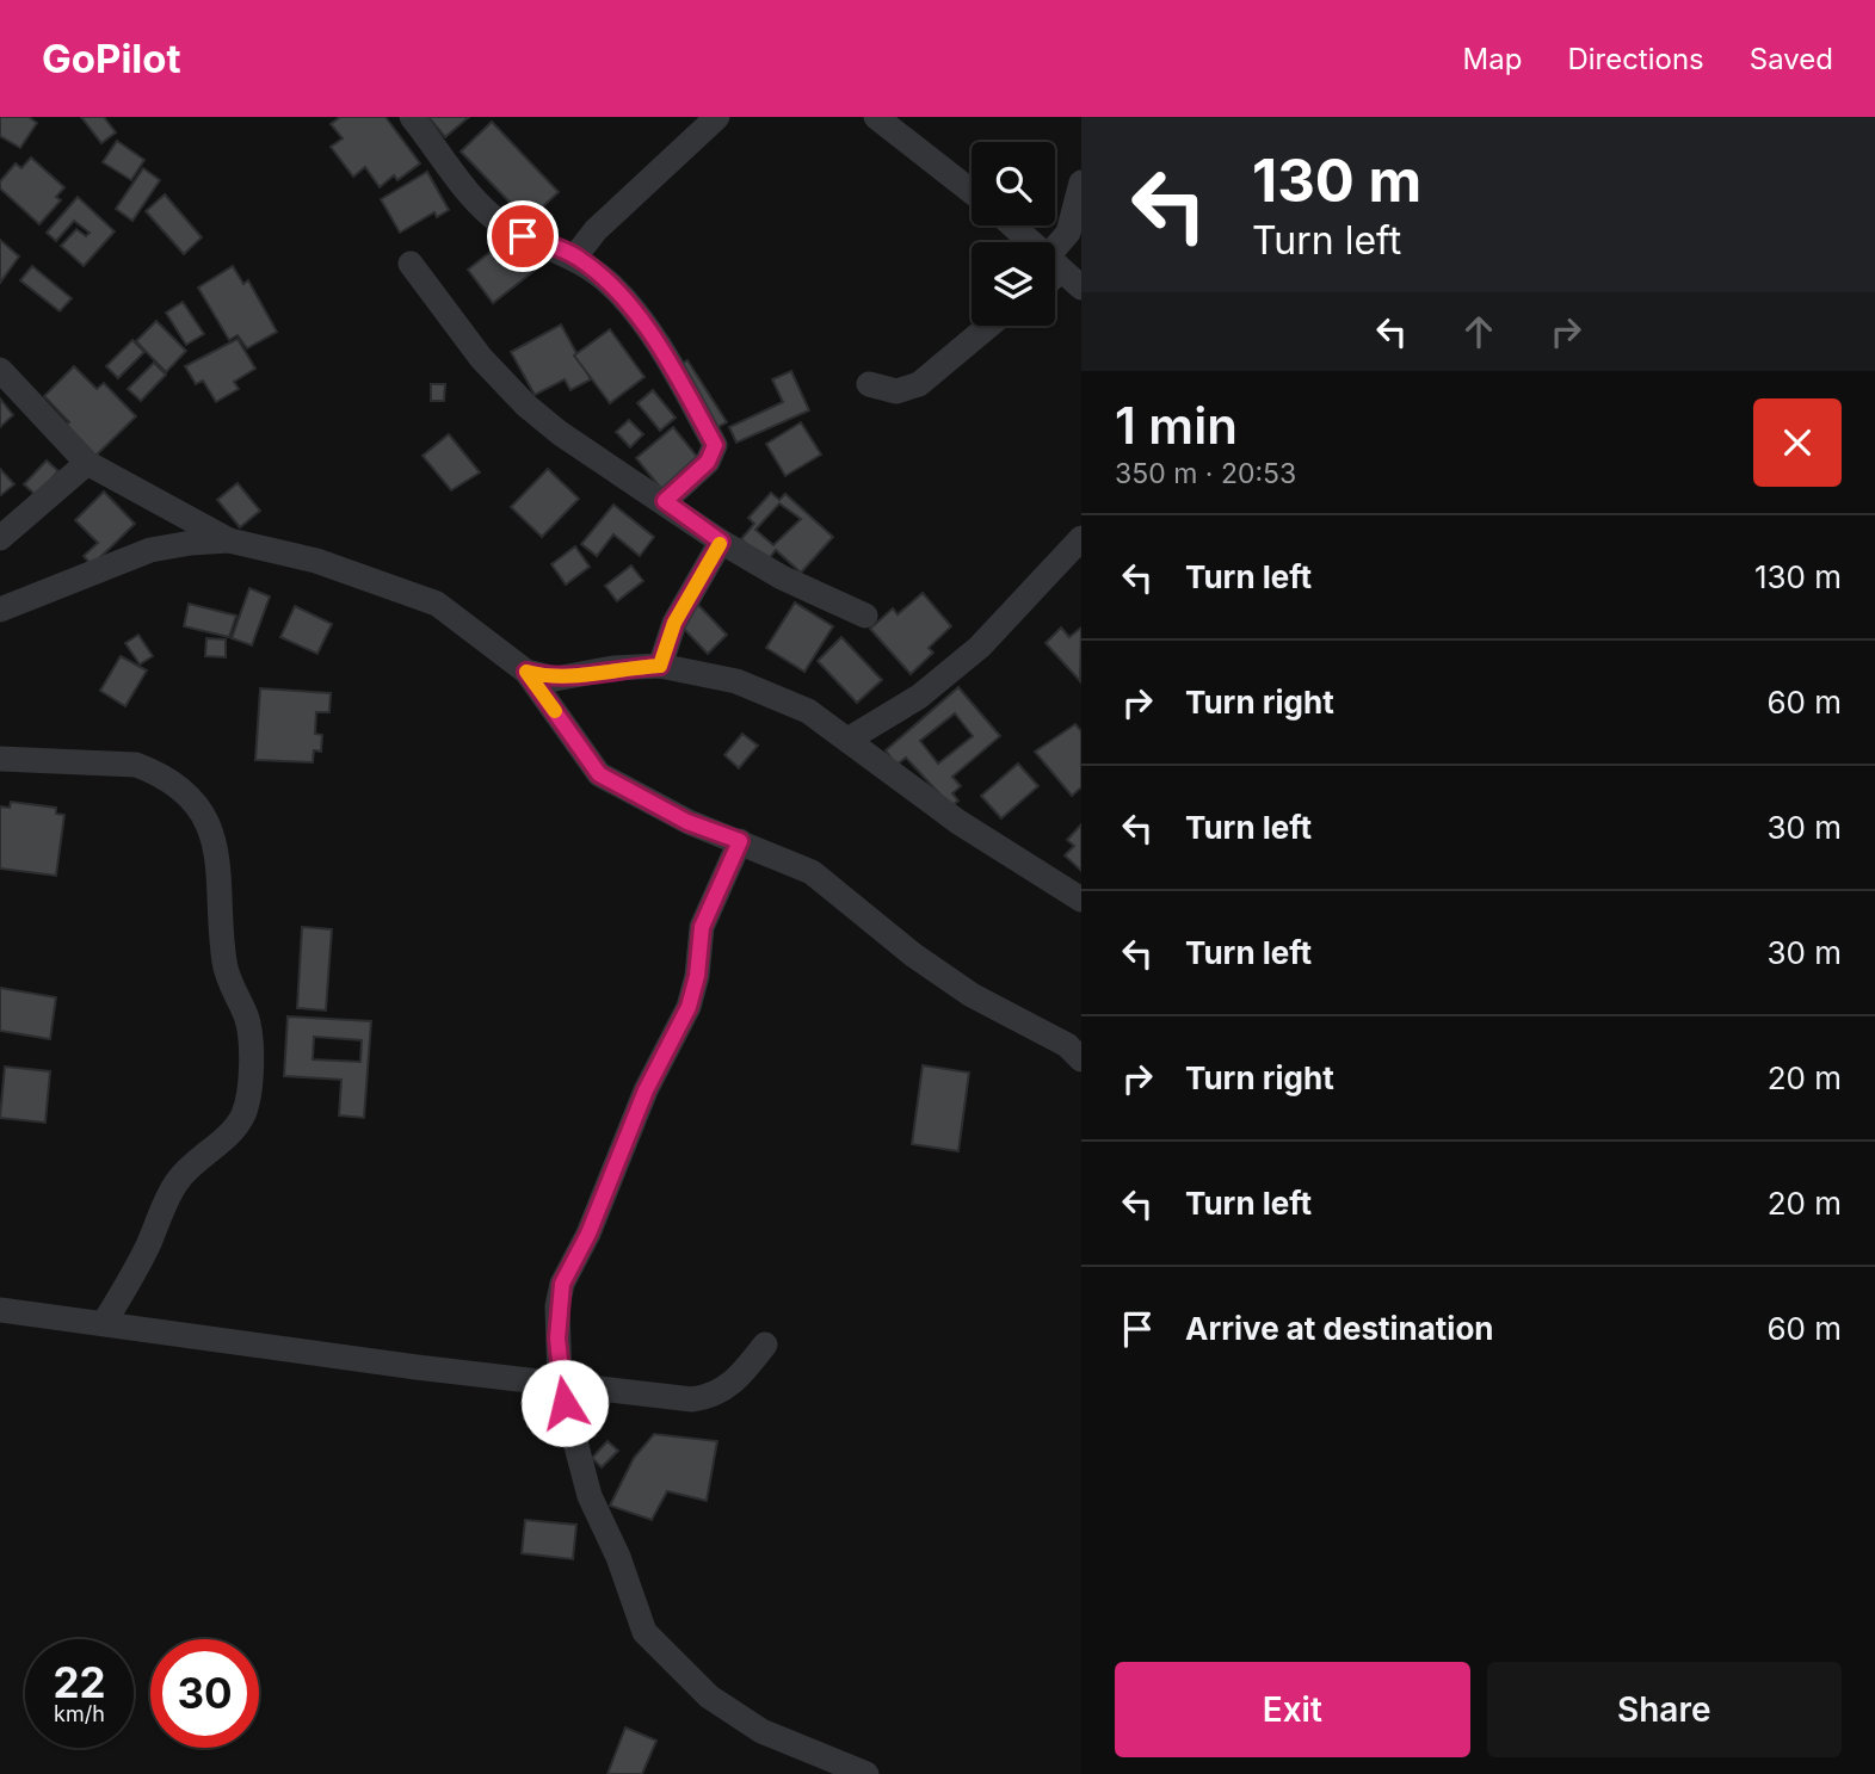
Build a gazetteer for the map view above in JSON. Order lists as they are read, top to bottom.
{
  "page": {
    "header": "GoPilot",
    "nav": ["Map", "Directions", "Saved"],
    "turn": ["130 m", "Turn left"],
    "heading": ["1 min", "350 m · 20:53"],
    "list": [
      {
        "name": "Turn left",
        "value": "130 m"
      },
      {
        "name": "Turn right",
        "value": "60 m"
      },
      {
        "name": "Turn left",
        "value": "30 m"
      },
      {
        "name": "Turn left",
        "value": "30 m"
      },
      {
        "name": "Turn right",
        "value": "20 m"
      },
      {
        "name": "Turn left",
        "value": "20 m"
      },
      {
        "name": "Arrive at destination",
        "value": "60 m"
      }
    ],
    "speed": "22 km/h",
    "limit": "30",
    "buttons": ["Exit", "Share"]
  }
}
